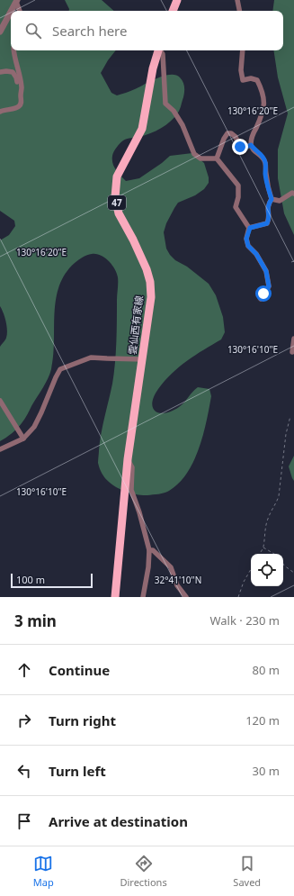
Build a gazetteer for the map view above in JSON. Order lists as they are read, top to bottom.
{
  "streets": {
    "main road": ["47", "雲仙西有家線"]
  },
  "scale_bar": "100 m",
  "page": {
    "search": "Search here",
    "scale": "100 m",
    "heading": ["3 min", "Walk · 230 m"],
    "list": [
      ["Continue", "80 m"],
      ["Turn right", "120 m"],
      ["Turn left", "30 m"],
      "Arrive at destination"
    ],
    "nav": ["Map", "Directions", "Saved"]
  },
  "coordinates": ["130°16'20\"E", "130°16'10\"E", "32°41'10\"N"]
}
